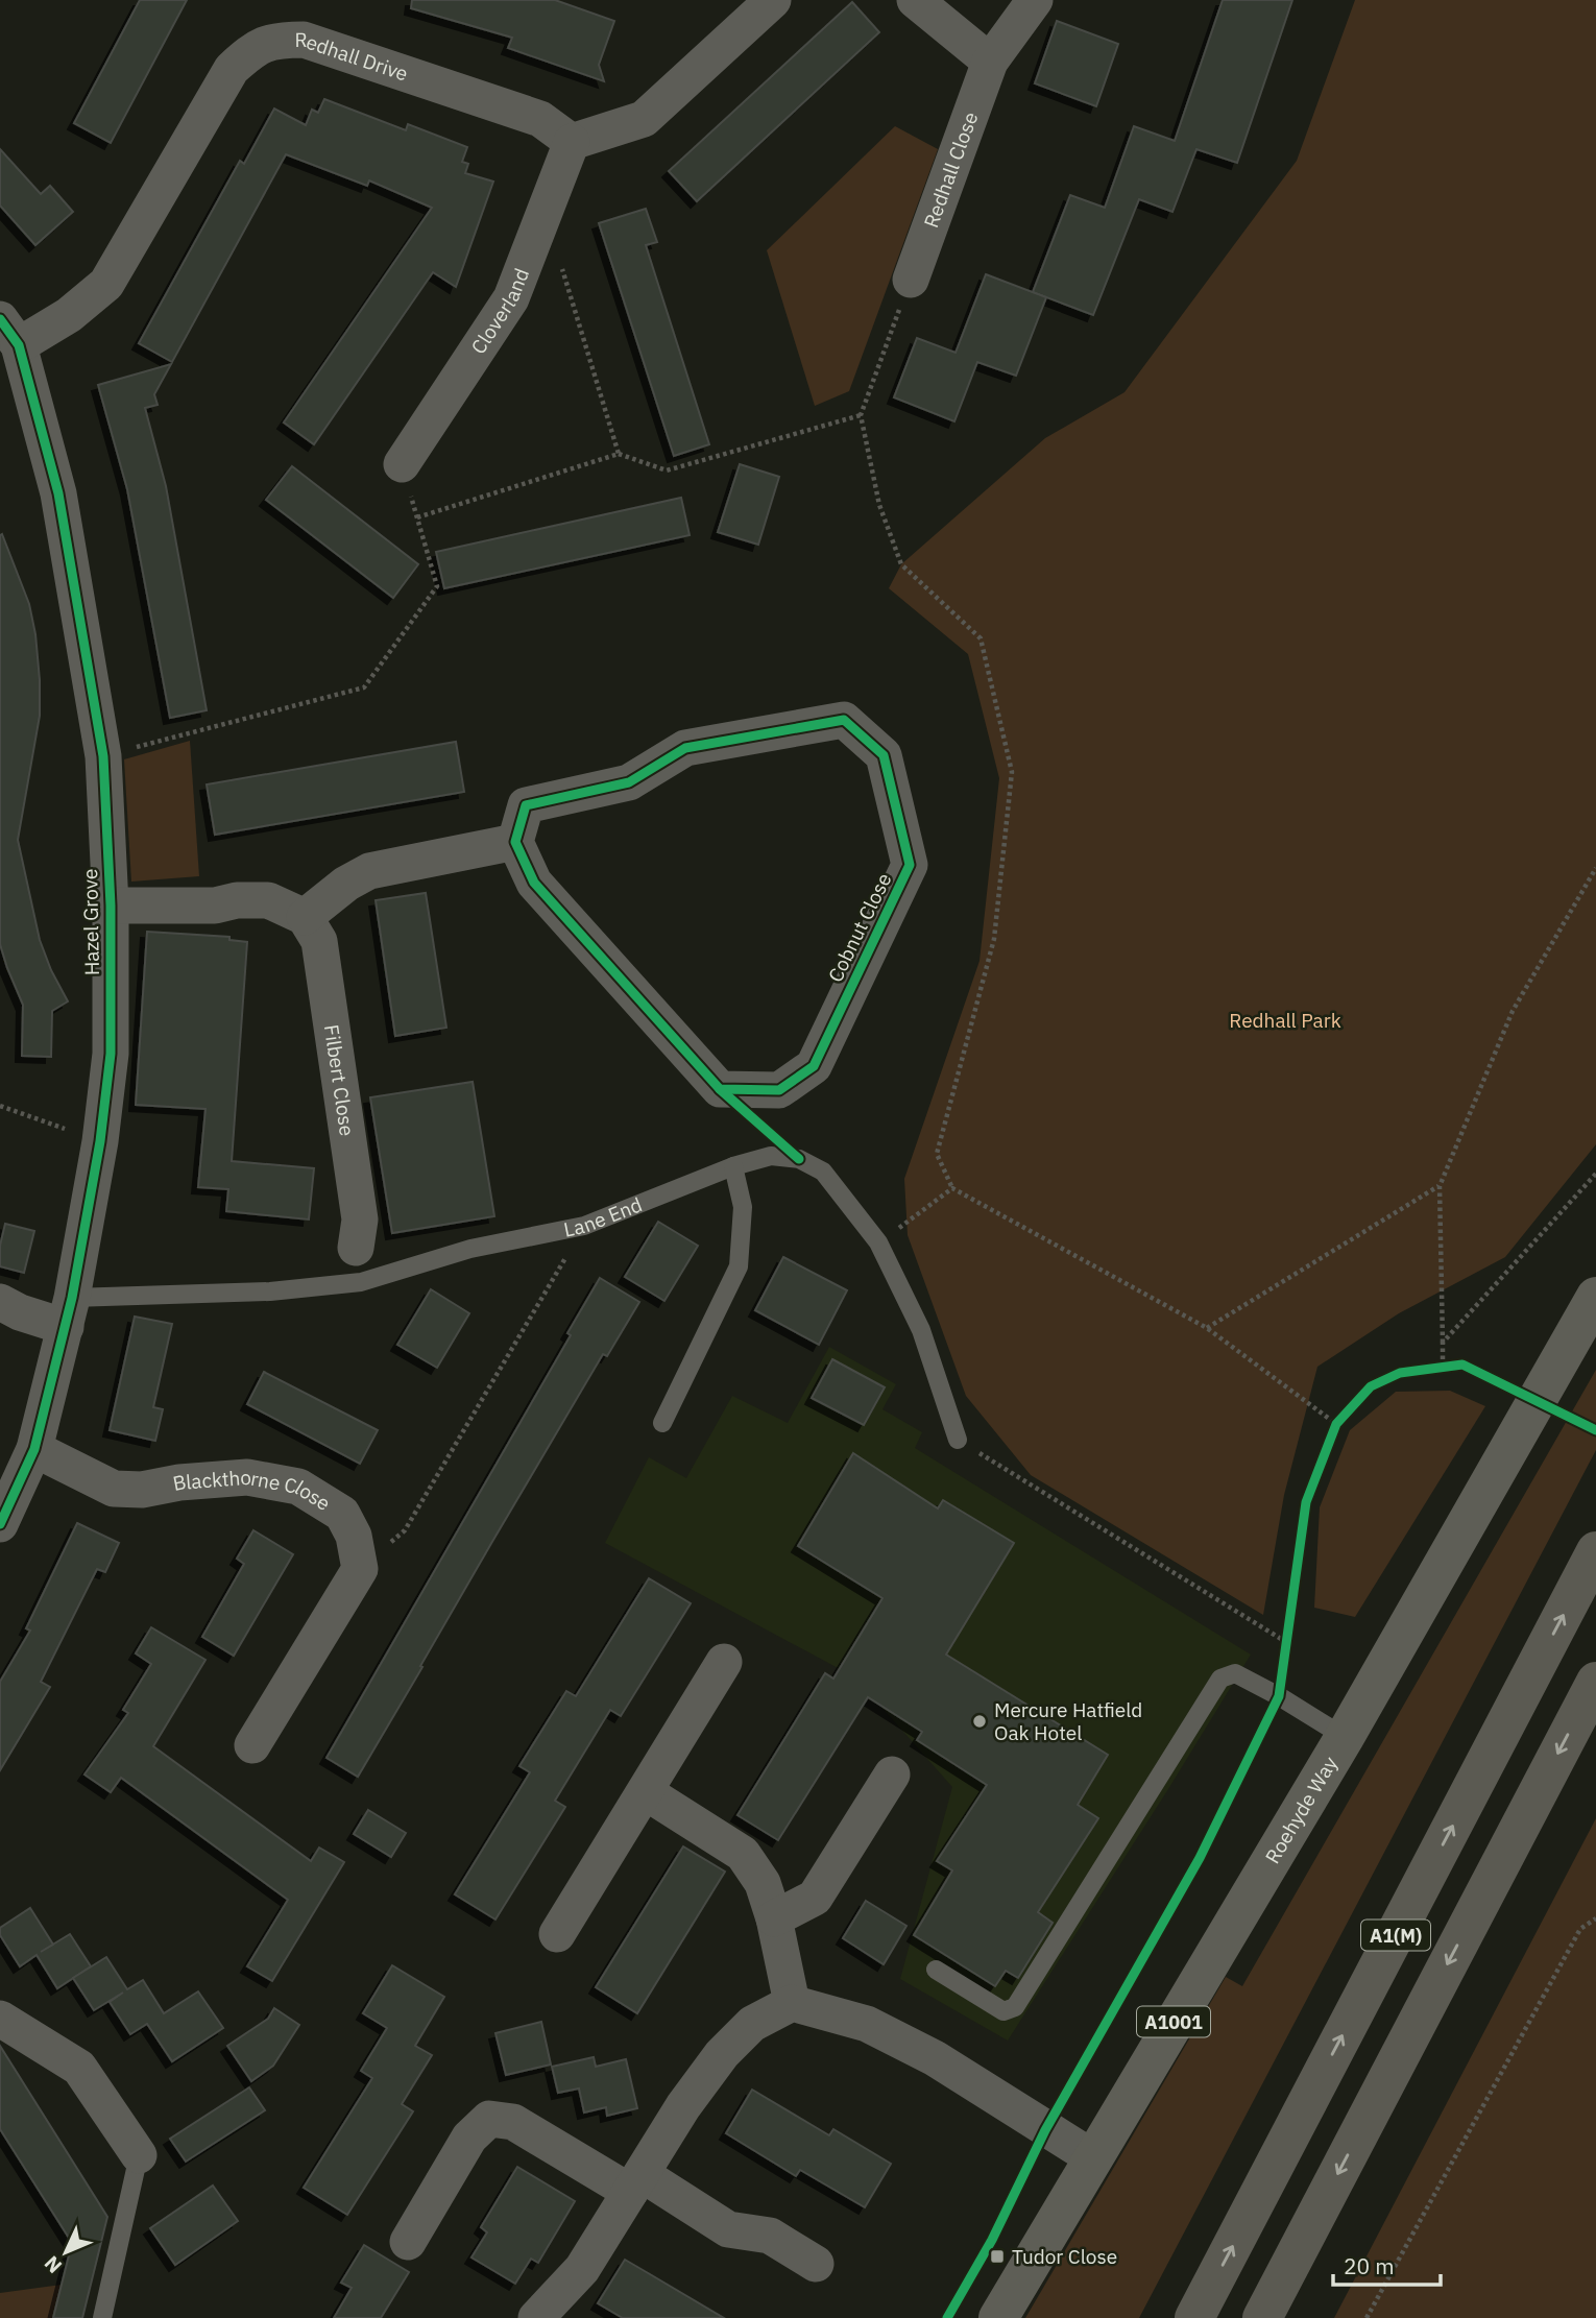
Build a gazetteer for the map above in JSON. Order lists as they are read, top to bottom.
{
  "streets": {
    "highway": ["A1(M)"],
    "main road": ["Roehyde Way", "A1001"],
    "street": [
      "Redhall Drive",
      "Redhall Close",
      "Cloverland",
      "Hazel Grove",
      "Cobnut Close",
      "Filbert Close",
      "Lane End",
      "Blackthorne Close"
    ]
  },
  "crossings": [
    ["Redhall Drive", "Cloverland"],
    ["Redhall Drive", "Hazel Grove"],
    ["Hazel Grove", "Lane End"],
    ["Hazel Grove", "Blackthorne Close"]
  ],
  "parks": ["Redhall Park"],
  "places": {
    "other": ["Mercure Hatfield Oak Hotel"],
    "transit": ["Tudor Close"]
  },
  "scale_bar": "20 m",
  "north": "bottom left"
}
